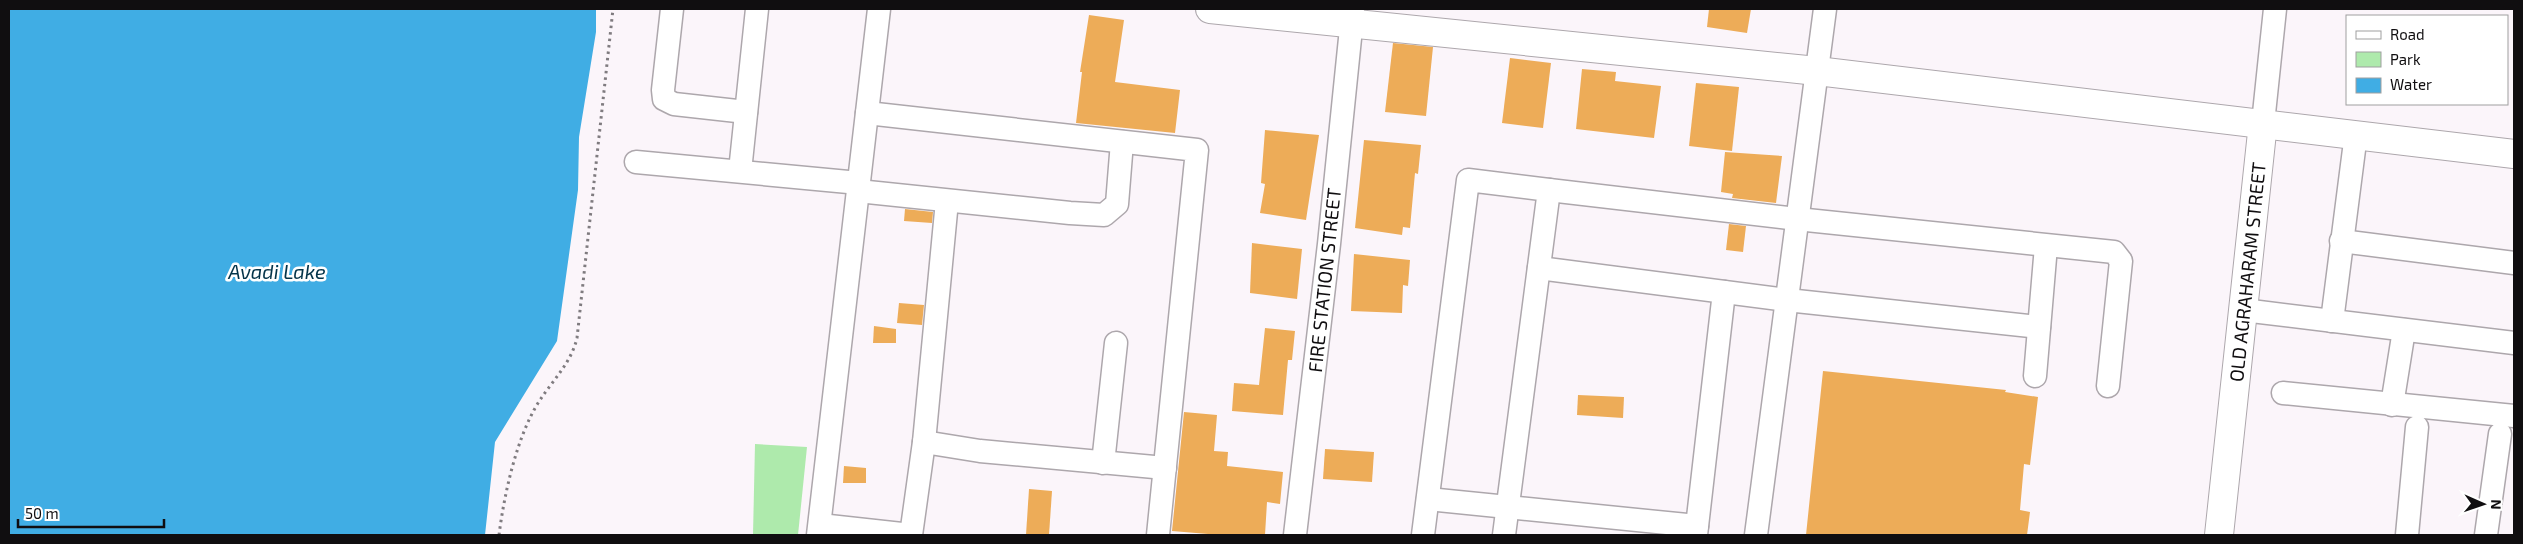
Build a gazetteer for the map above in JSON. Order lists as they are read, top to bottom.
{
  "streets": {
    "street": ["OLD AGRAHARAM STREET", "FIRE STATION STREET"]
  },
  "water": ["Avadi Lake"],
  "legend": ["Road", "Park", "Water"],
  "scale_bar": "50 m",
  "north": "right"
}
